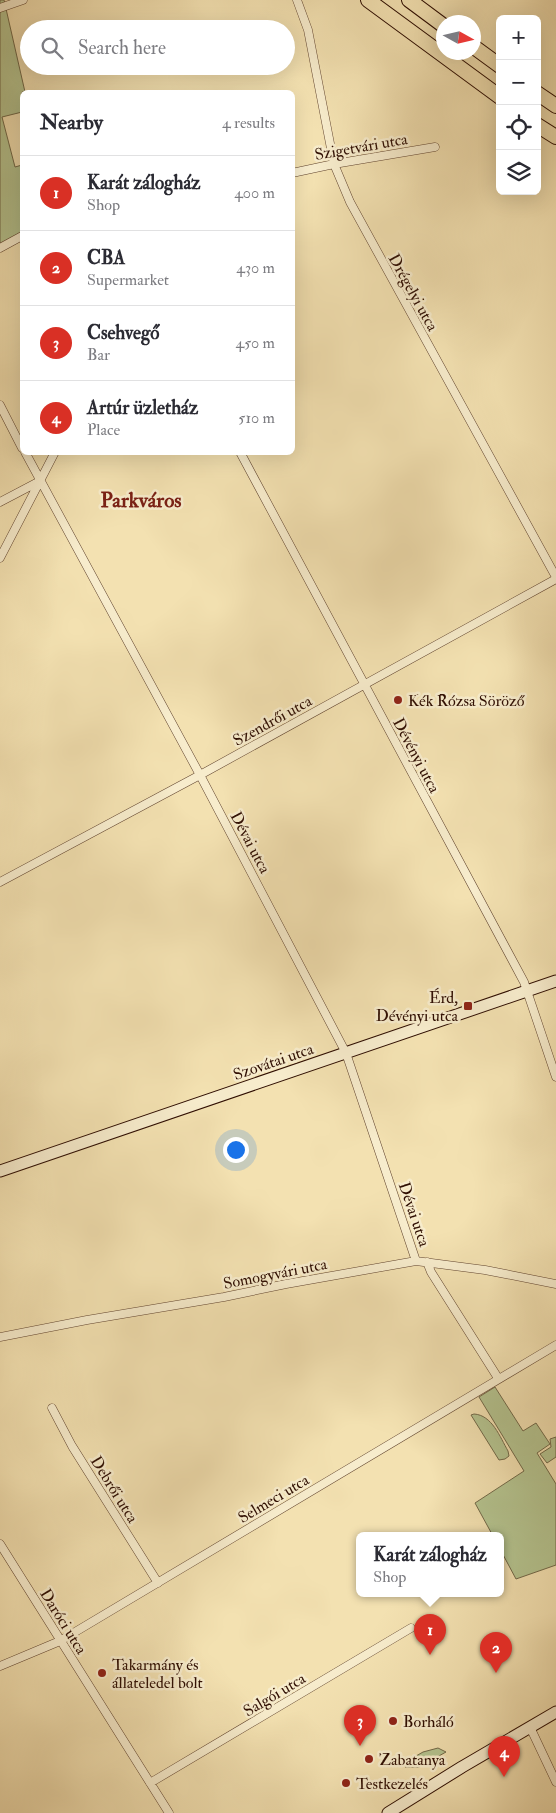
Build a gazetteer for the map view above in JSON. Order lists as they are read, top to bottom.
{
  "streets": {
    "street": [
      "Szigetvári utca",
      "Drégelyi utca",
      "Szendrői utca",
      "Dévényi utca",
      "Dévai utca",
      "Szovátai utca",
      "Somogyvári utca",
      "Debrői utca",
      "Selmeci utca",
      "Daróci utca",
      "Salgói utca"
    ]
  },
  "crossings": [
    ["Szigetvári utca", "Drégelyi utca"],
    ["Drégelyi utca", "Szendrői utca"],
    ["Szendrői utca", "Dévényi utca"],
    ["Szendrői utca", "Dévai utca"],
    ["Dévényi utca", "Szovátai utca"],
    ["Dévai utca", "Szovátai utca"],
    ["Dévai utca", "Somogyvári utca"],
    ["Dévai utca", "Selmeci utca"],
    ["Debrői utca", "Selmeci utca"],
    ["Selmeci utca", "Daróci utca"],
    ["Daróci utca", "Salgói utca"]
  ],
  "districts": ["Parkváros"],
  "places": {
    "other": [
      "Kék Rózsa Söröző",
      "Takarmány és állateledel bolt",
      "Borháló",
      "Zabatanya",
      "Testkezelés"
    ],
    "transit": ["Érd, Dévényi utca"]
  },
  "north": "right",
  "page": {
    "map_buttons": ["+", "−"],
    "search": "Search here",
    "heading": ["Nearby", "4 results"],
    "list": [
      {
        "mark": "1",
        "name": "Karát zálogház",
        "note": "Shop",
        "value": "400 m"
      },
      {
        "mark": "2",
        "name": "CBA",
        "note": "Supermarket",
        "value": "430 m"
      },
      {
        "mark": "3",
        "name": "Csehvegő",
        "note": "Bar",
        "value": "450 m"
      },
      {
        "mark": "4",
        "name": "Artúr üzletház",
        "note": "Place",
        "value": "510 m"
      }
    ],
    "popup": ["Karát zálogház", "Shop"],
    "pins": [
      "1",
      "2",
      "3",
      "4"
    ]
  }
}
